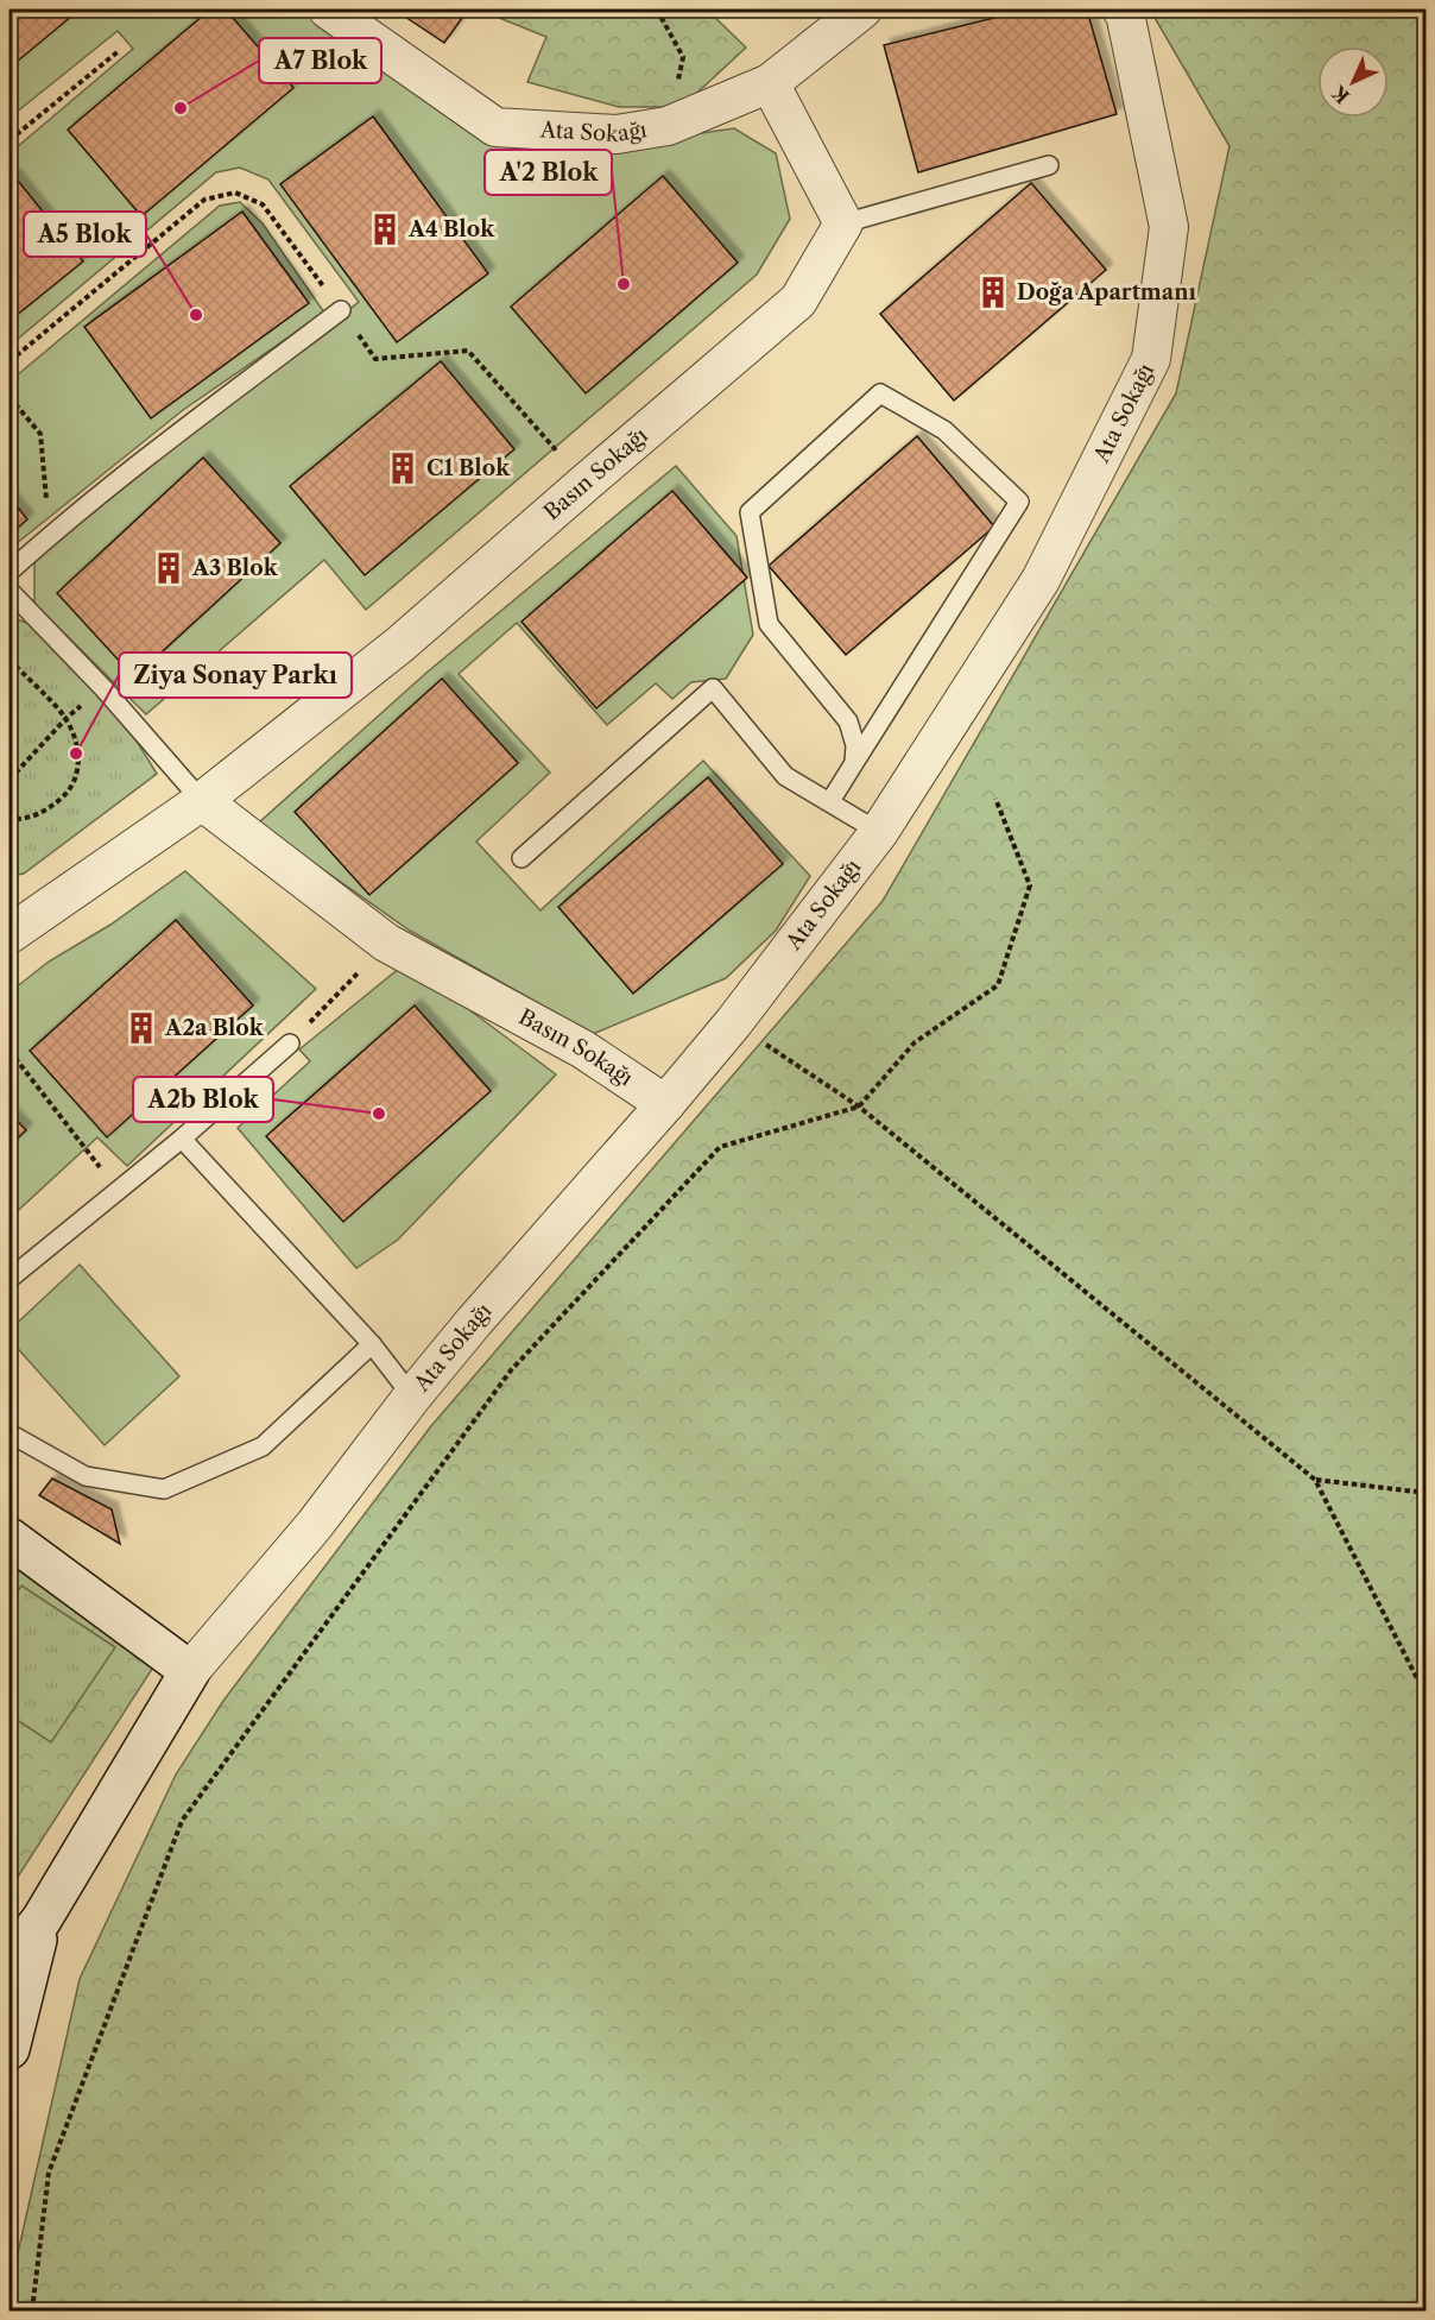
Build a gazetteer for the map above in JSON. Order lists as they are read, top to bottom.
{
  "streets": {
    "street": ["Ata Sokağı", "Basın Sokağı"]
  },
  "crossings": [
    ["Ata Sokağı", "Basın Sokağı"]
  ],
  "places": {
    "other": [
      "A7 Blok",
      "A'2 Blok",
      "A5 Blok",
      "Ziya Sonay Parkı",
      "A2b Blok"
    ],
    "building": [
      "A4 Blok",
      "Doğa Apartmanı",
      "C1 Blok",
      "A3 Blok",
      "A2a Blok"
    ]
  },
  "north": "bottom left"
}
